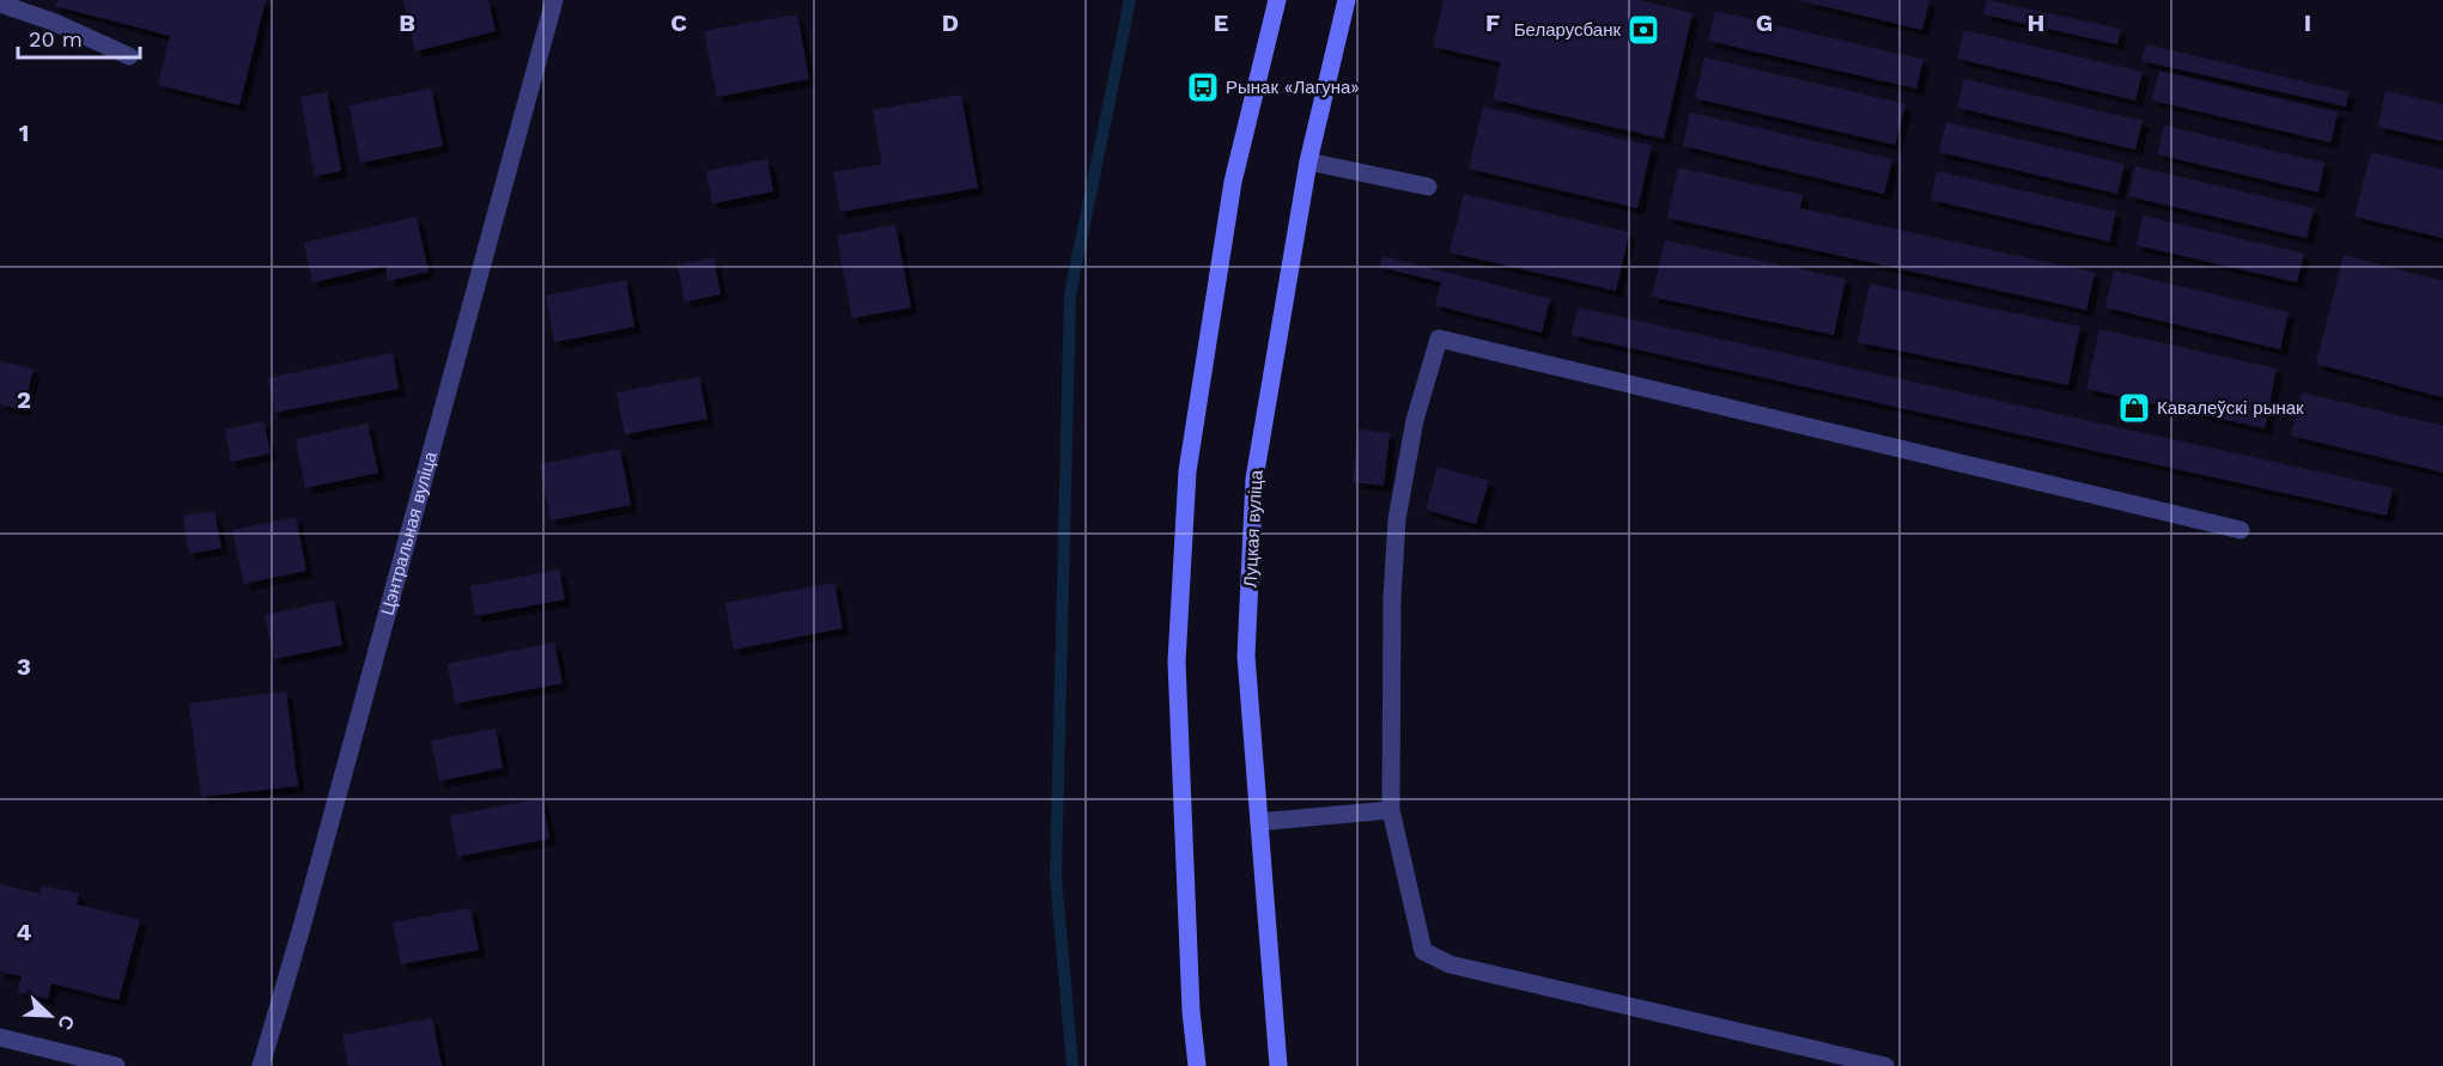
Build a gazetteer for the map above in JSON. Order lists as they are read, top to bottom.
{
  "streets": {
    "street": ["Луцкая вуліца", "Цэнтральная вуліца"]
  },
  "places": {
    "bank": ["Беларусбанк"],
    "bus stop": ["Рынак «Лагуна»"],
    "shop": ["Кавалеўскі рынак"]
  },
  "scale_bar": "20 m",
  "north": "bottom right",
  "grid": {
    "columns": [
      "B",
      "C",
      "D",
      "E",
      "F",
      "G",
      "H",
      "I"
    ],
    "rows": [
      "1",
      "2",
      "3",
      "4"
    ]
  }
}
